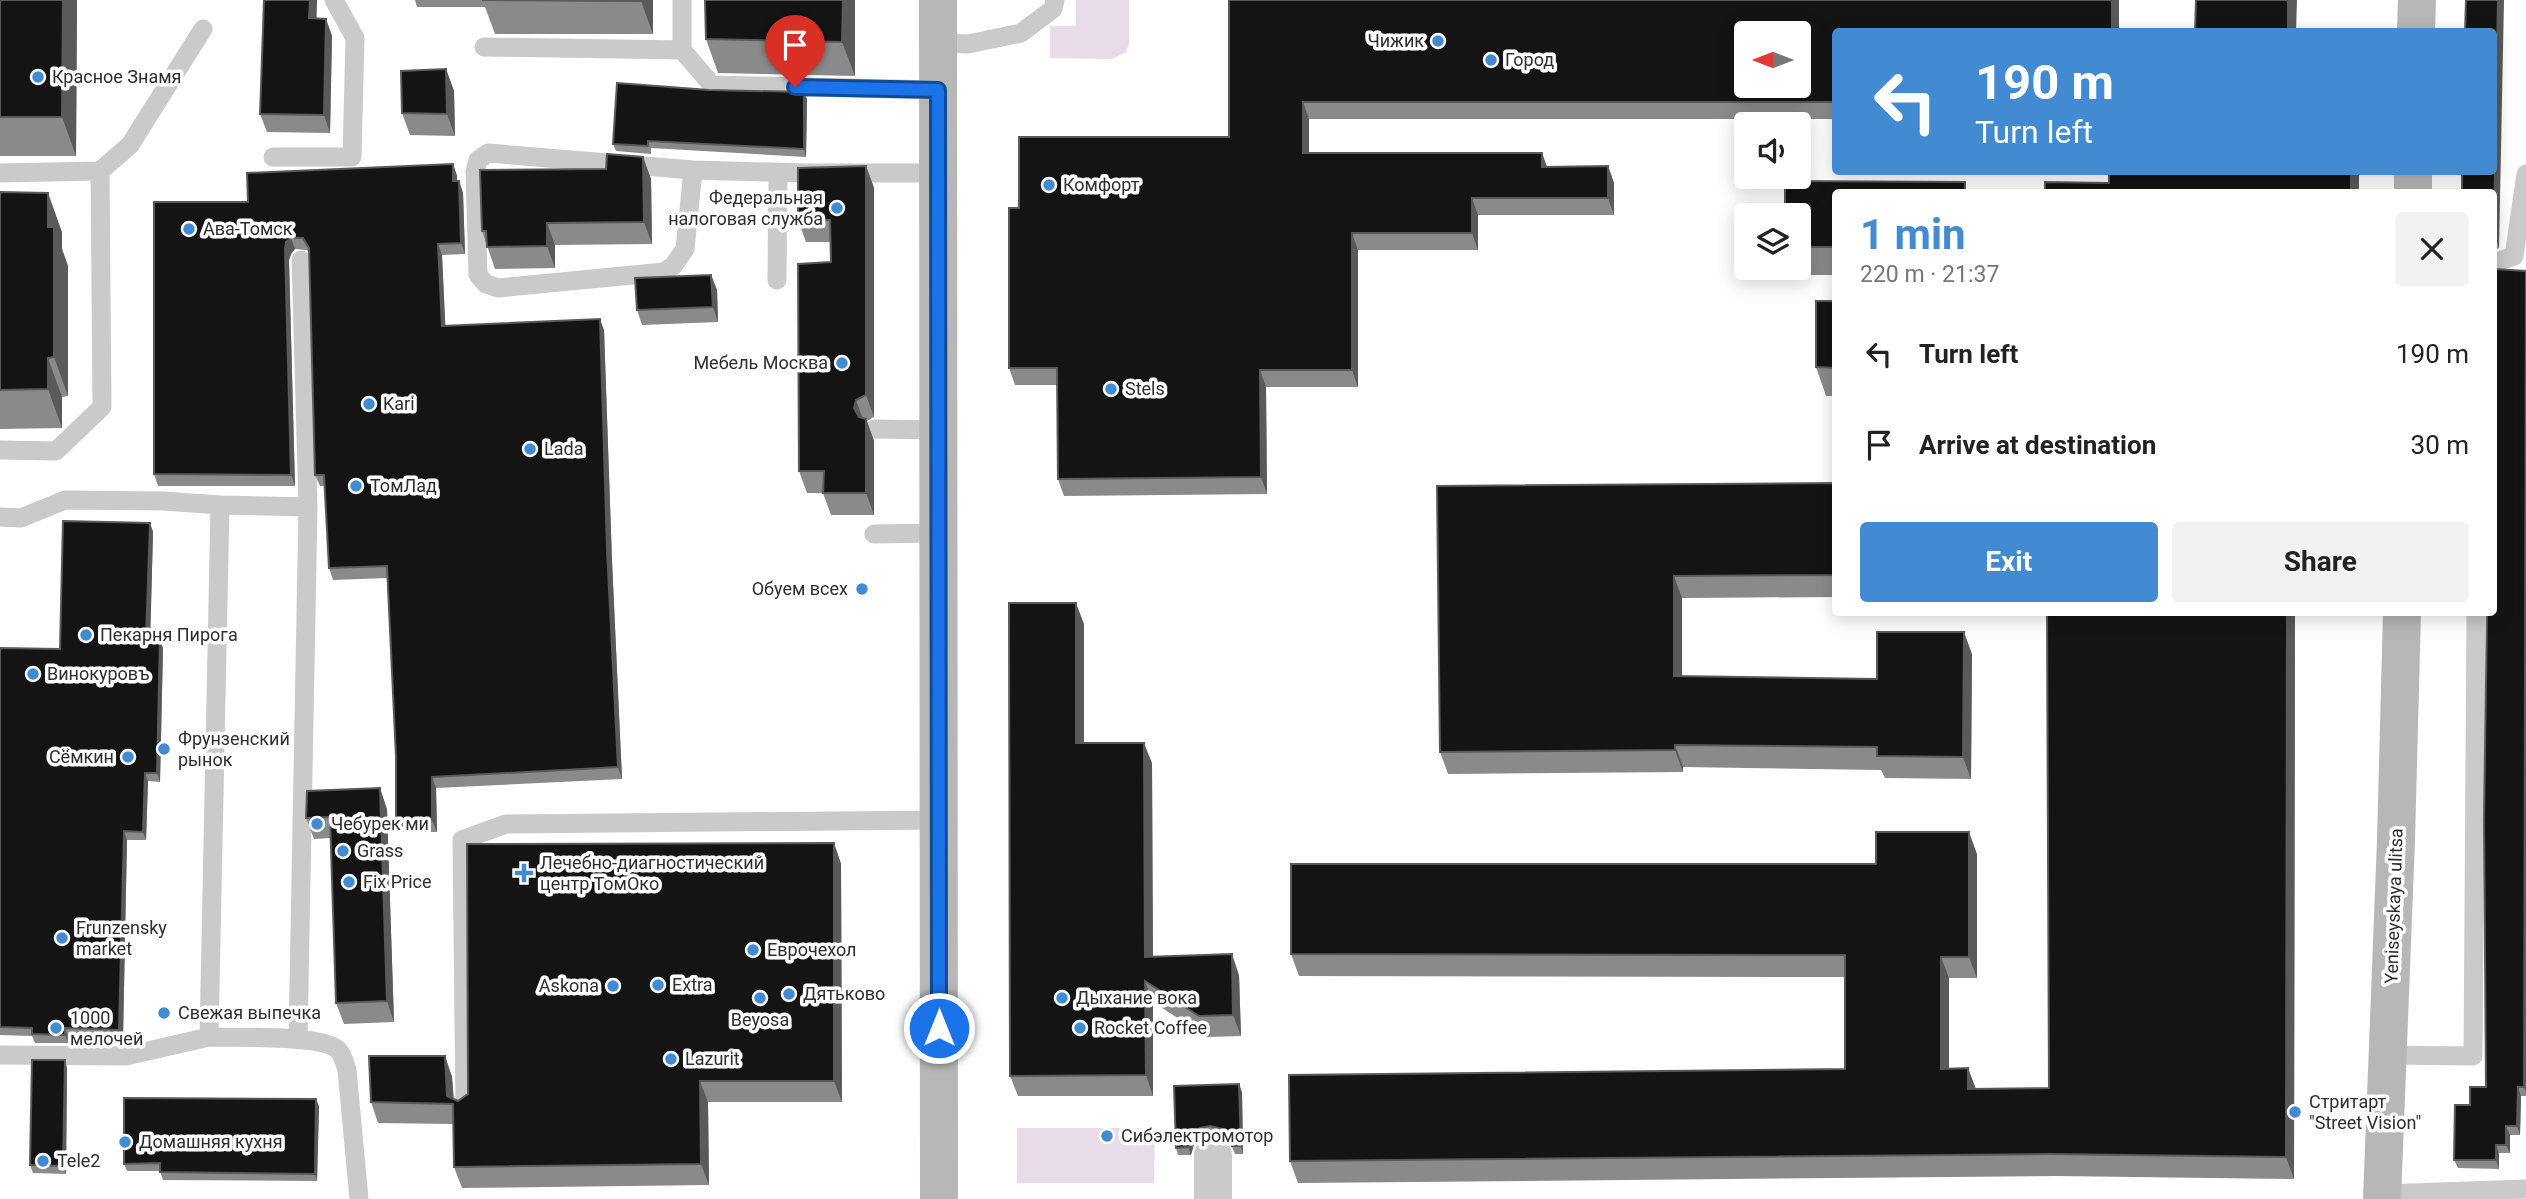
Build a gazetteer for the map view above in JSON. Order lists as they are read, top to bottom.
{
  "streets": {
    "street": ["Yeniseyskaya ulitsa"]
  },
  "places": {
    "other": [
      "Чижик",
      "Город",
      "Красное Знамя",
      "Комфорт",
      "Федеральная налоговая служба",
      "Ава-Томск",
      "Мебель Москва",
      "Stels",
      "Kari",
      "Lada",
      "ТомЛад",
      "Обуем всех",
      "Пекарня Пирога",
      "Винокуровъ",
      "Фрунзенский рынок",
      "Сёмкин",
      "Чебурек ми",
      "Grass",
      "Fix Price",
      "Frunzensky market",
      "Еврочехол",
      "Extra",
      "Askona",
      "Дятьково",
      "Beyosa",
      "Дыхание вока",
      "Свежая выпечка",
      "1000 мелочей",
      "Rocket Coffee",
      "Lazurit",
      "Стритарт \"Street Vision\"",
      "Сибэлектромотор",
      "Домашняя кухня",
      "Tele2"
    ],
    "health": ["Лечебно-диагностический центр ТомОко"]
  },
  "north": "left",
  "page": {
    "turn": ["190 m", "Turn left"],
    "heading": ["1 min", "220 m · 21:37"],
    "list": [
      {
        "name": "Turn left",
        "value": "190 m"
      },
      {
        "name": "Arrive at destination",
        "value": "30 m"
      }
    ],
    "buttons": ["Exit", "Share"]
  }
}
